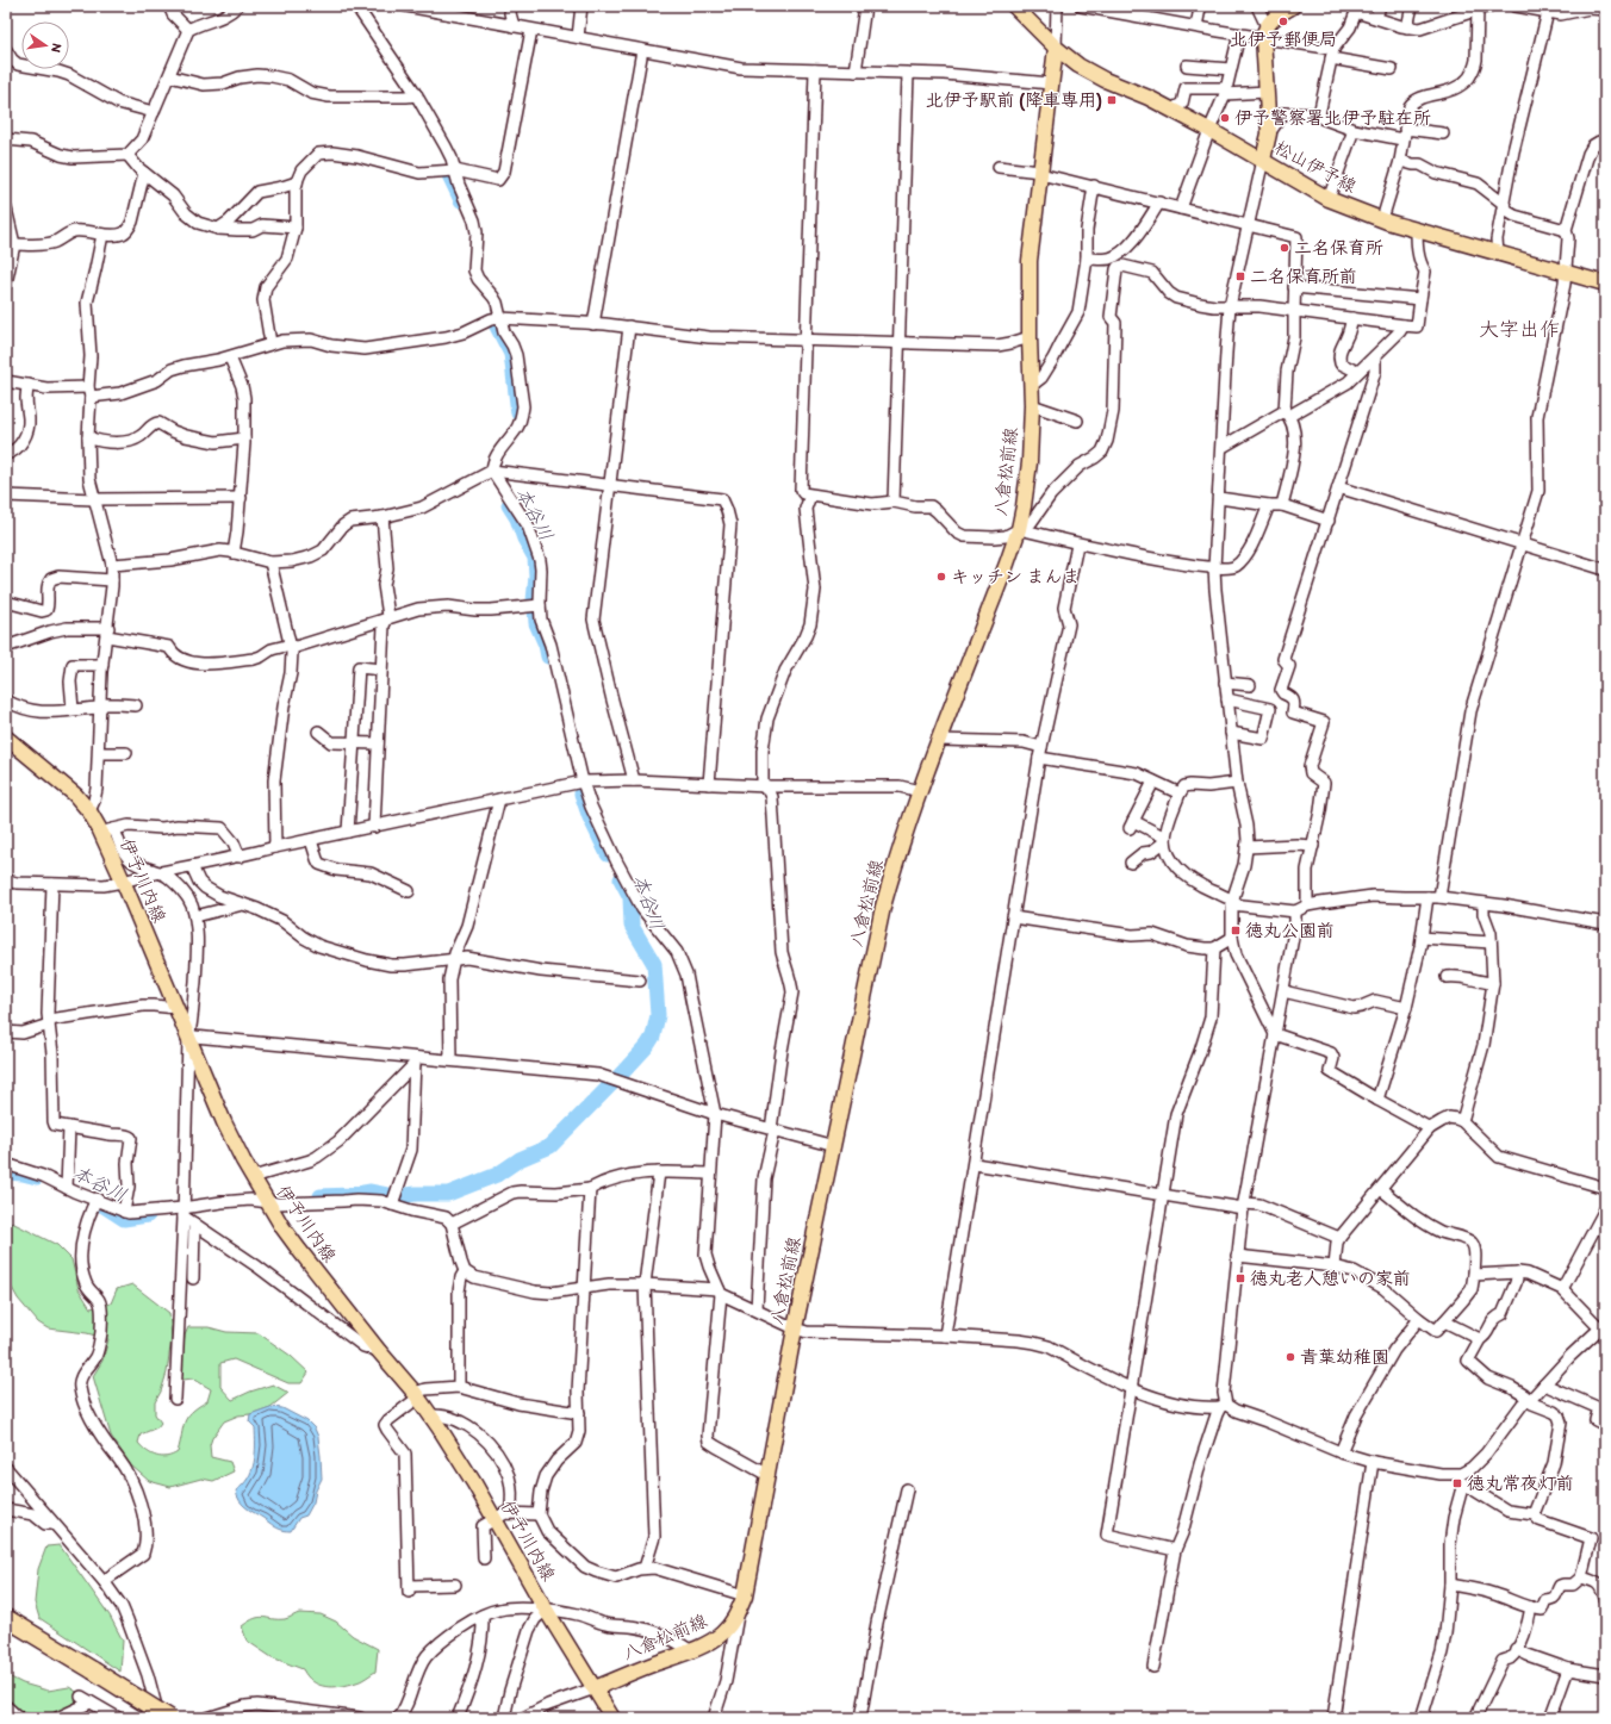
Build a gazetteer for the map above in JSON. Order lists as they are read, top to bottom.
{
  "streets": {
    "main road": ["松山伊予線", "八倉松前線", "伊予川内線"]
  },
  "crossings": [
    ["松山伊予線", "八倉松前線"],
    ["八倉松前線", "伊予川内線"]
  ],
  "districts": ["大字出作"],
  "water": ["本谷川"],
  "places": {
    "other": [
      "北伊予郵便局",
      "伊予警察署北伊予駐在所",
      "二名保育所",
      "キッチン まんま",
      "青葉幼稚園"
    ],
    "transit": [
      "北伊予駅前 (降車専用)",
      "二名保育所前",
      "徳丸公園前",
      "徳丸老人憩いの家前",
      "徳丸常夜灯前"
    ]
  },
  "north": "right"
}
